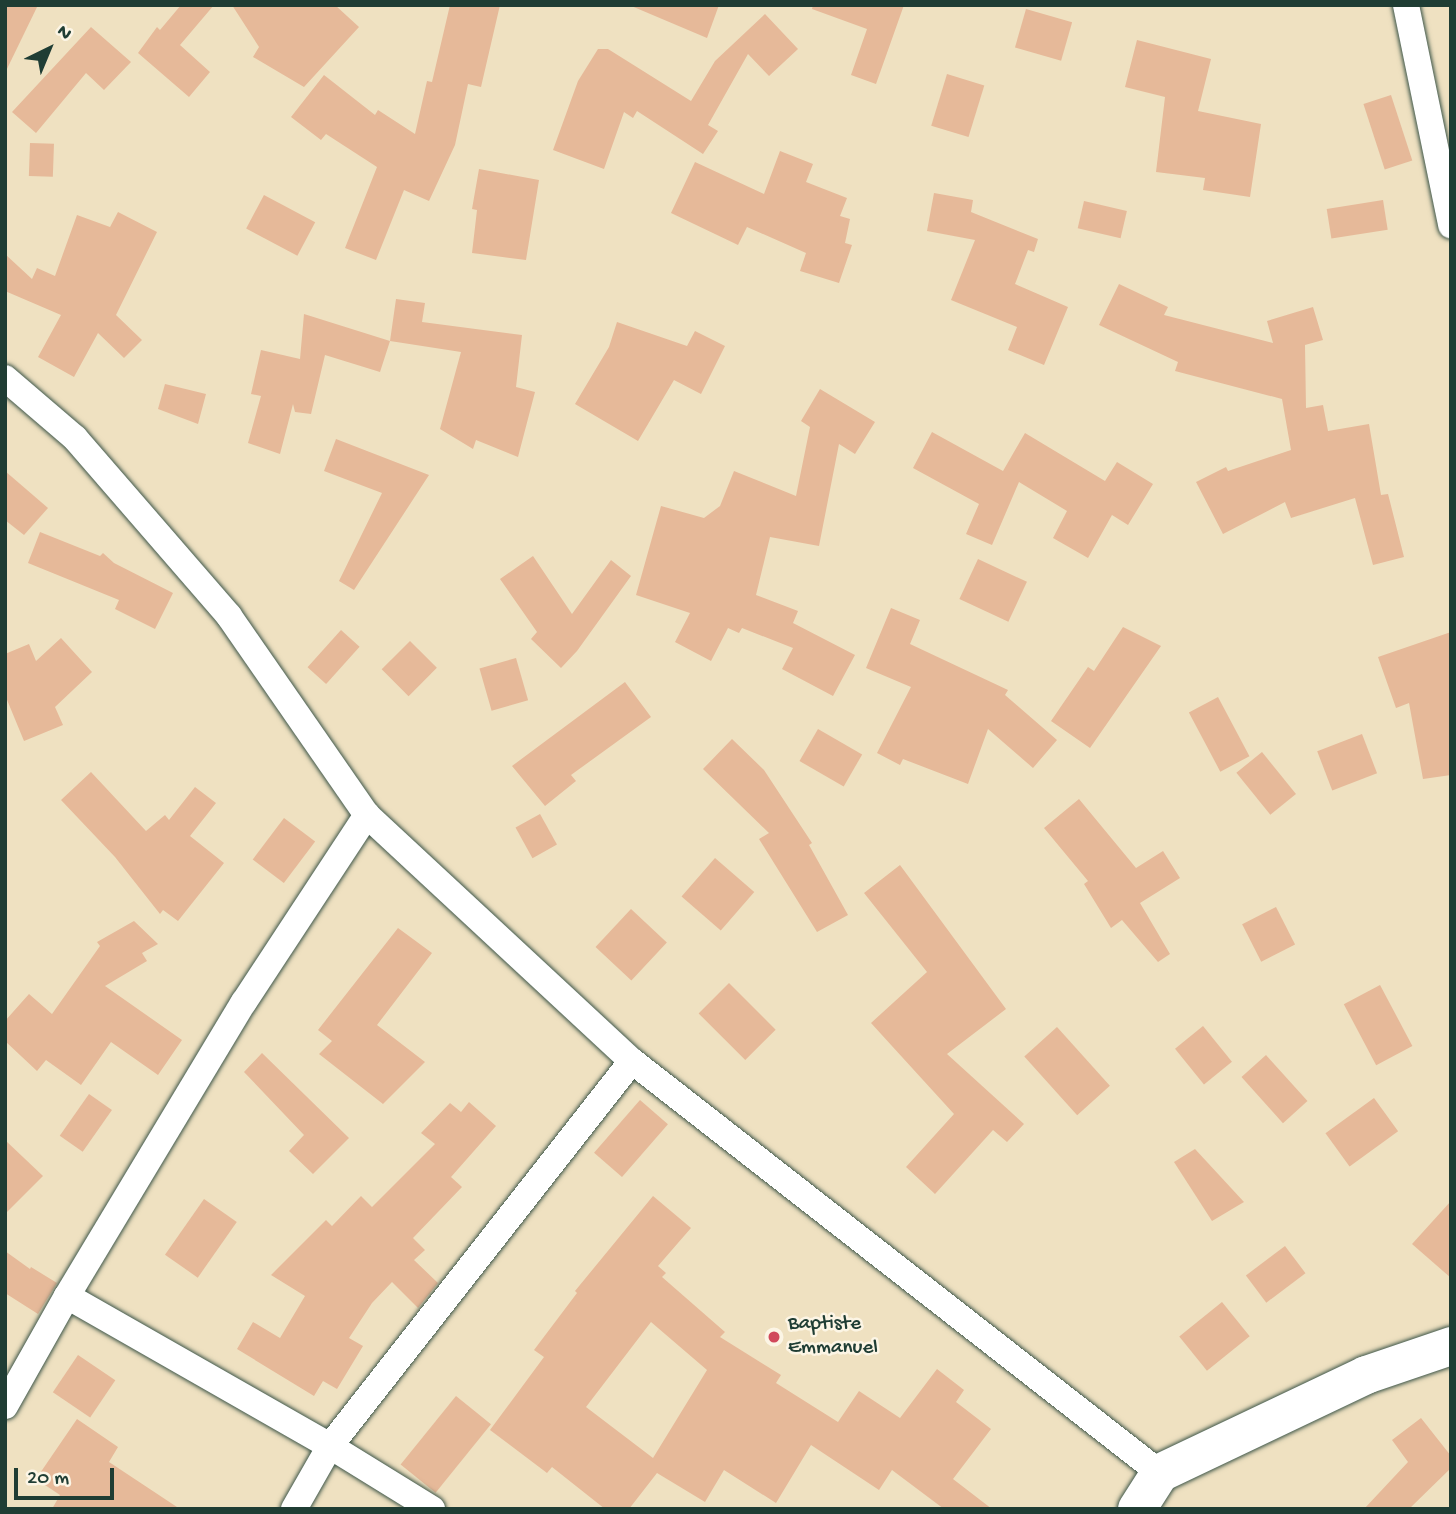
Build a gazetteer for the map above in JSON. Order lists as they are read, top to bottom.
{
  "places": ["Baptiste Emmanuel"],
  "scale_bar": "20 m",
  "north": "top right"
}
